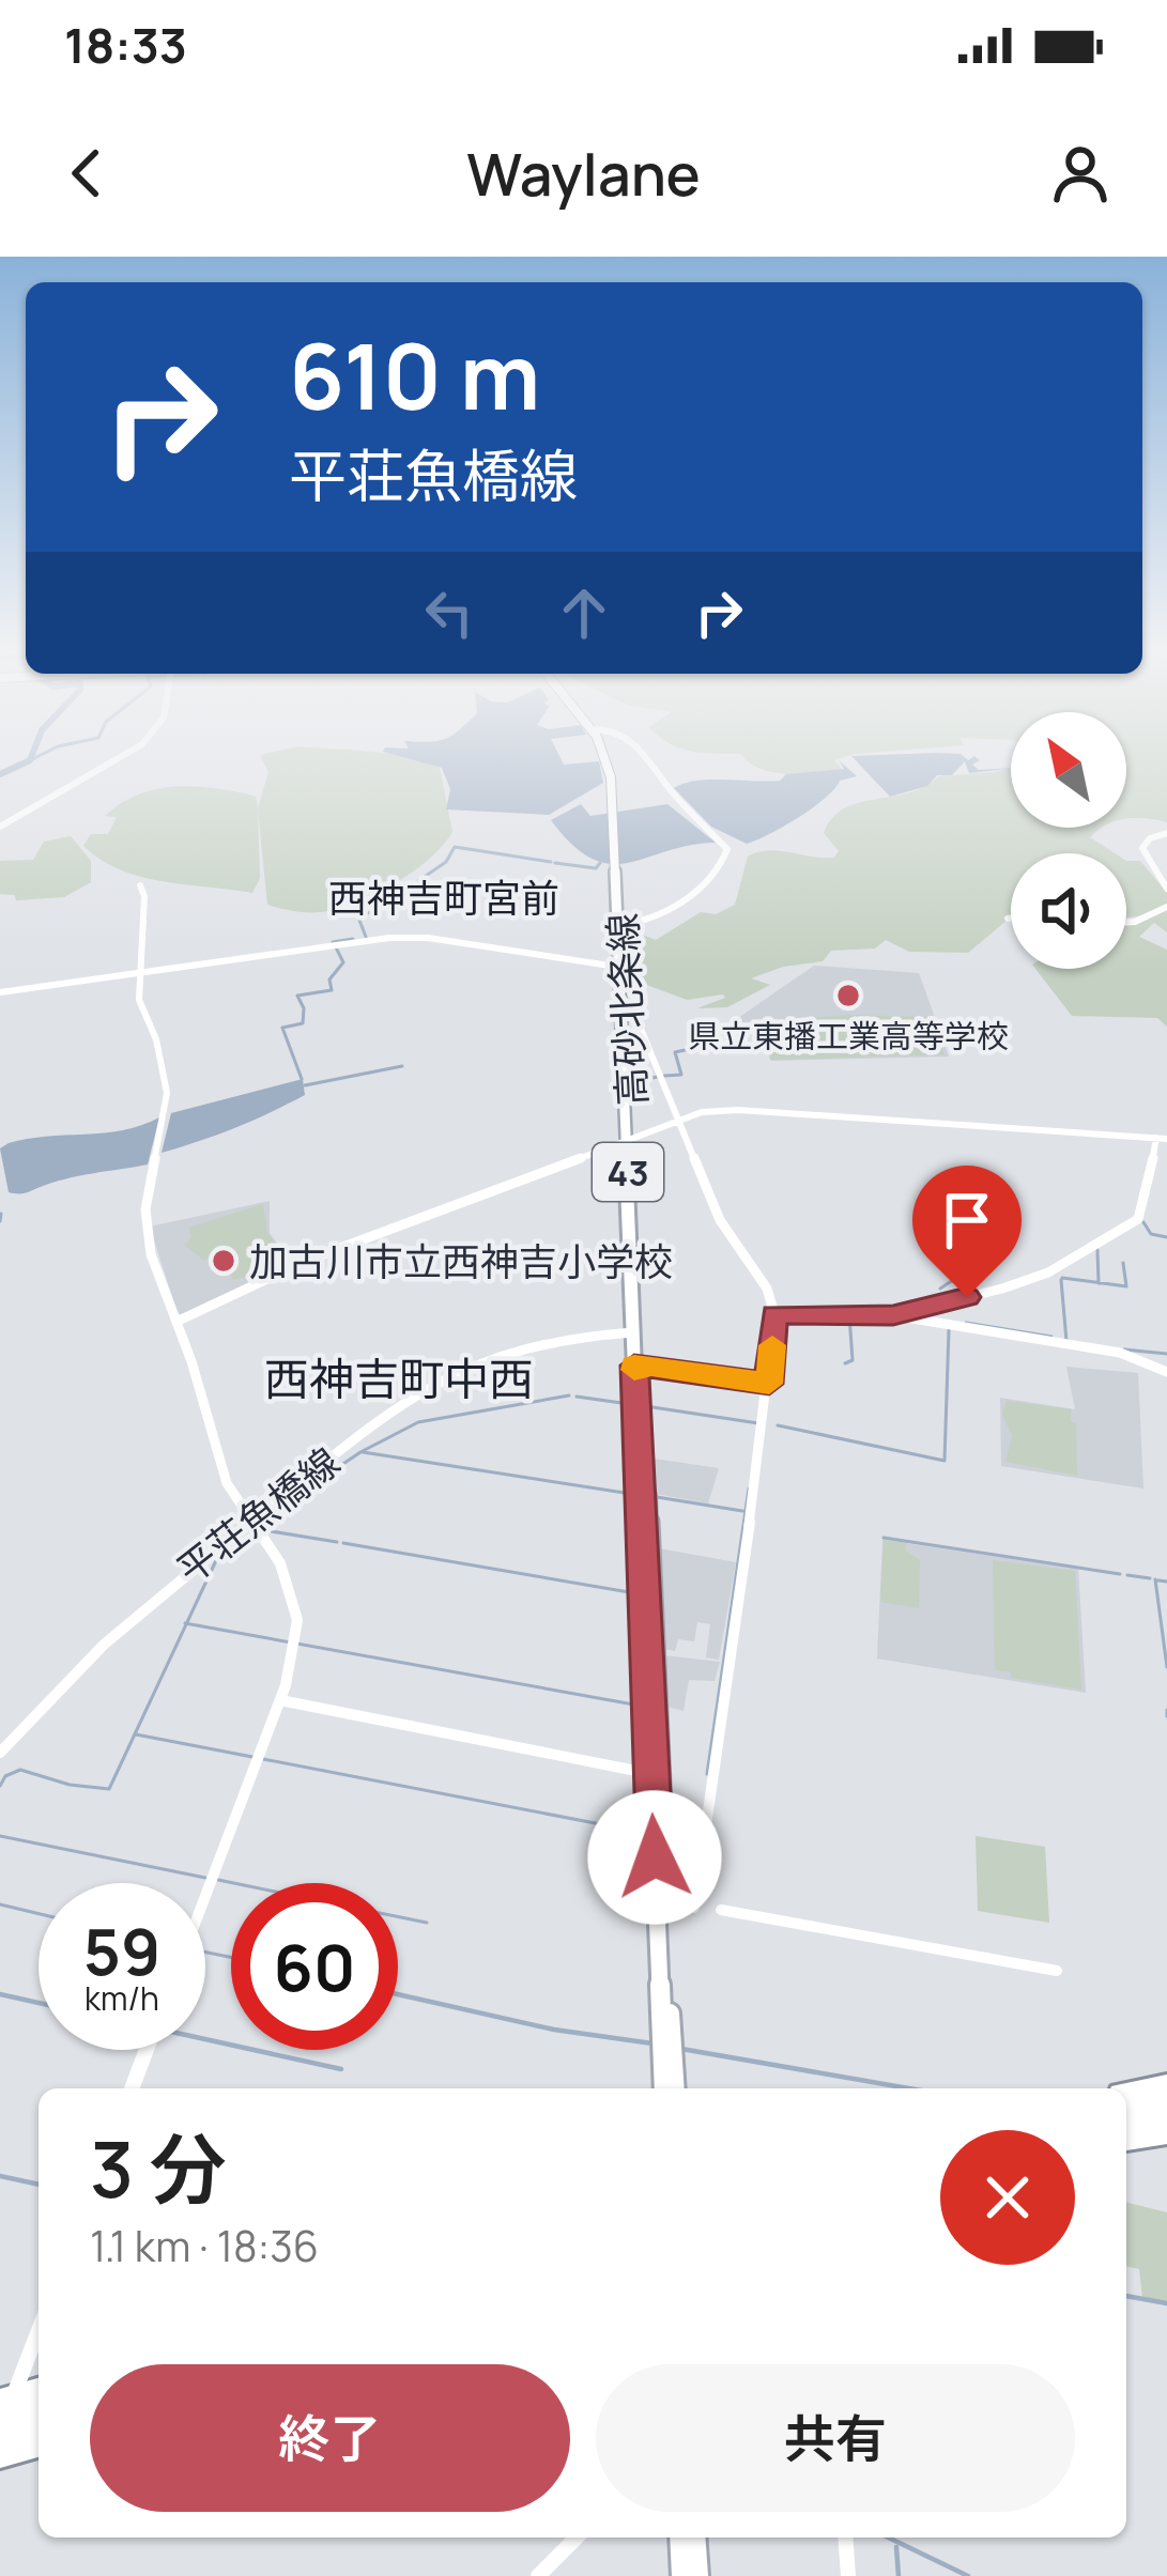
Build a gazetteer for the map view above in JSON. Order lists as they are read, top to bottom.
{
  "streets": {
    "main road": ["高砂北条線", "43"],
    "street": ["平荘魚橋線"]
  },
  "crossings": [
    ["高砂北条線", "平荘魚橋線"]
  ],
  "districts": ["西神吉町宮前", "西神吉町中西"],
  "places": ["県立東播工業高等学校", "加古川市立西神吉小学校"],
  "north": "top left",
  "page": {
    "status": "18:33",
    "header": "Waylane",
    "turn": ["610 m", "平荘魚橋線"],
    "speed": "59 km/h",
    "limit": "60",
    "heading": ["3 分", "1.1 km · 18:36"],
    "buttons": ["終了", "共有"]
  }
}
